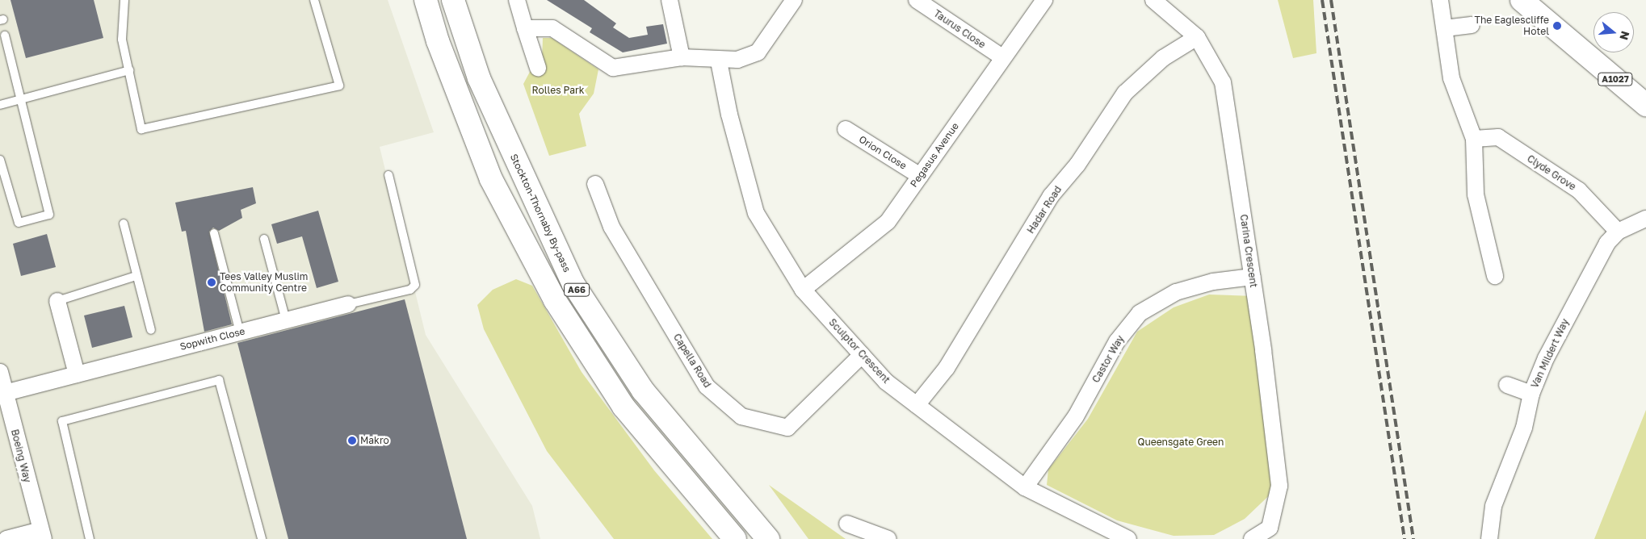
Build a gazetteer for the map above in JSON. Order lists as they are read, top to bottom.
{
  "streets": {
    "main road": ["A1027", "Stockton-Thornaby By-pass", "A66"],
    "street": [
      "Taurus Close",
      "Orion Close",
      "Pegasus Avenue",
      "Clyde Grove",
      "Hadar Road",
      "Carina Crescent",
      "Sopwith Close",
      "Sculptor Crescent",
      "Van Mildert Way",
      "Castor Way",
      "Capella Road",
      "Boeing Way"
    ]
  },
  "crossings": [
    ["Taurus Close", "Pegasus Avenue"],
    ["Orion Close", "Pegasus Avenue"],
    ["Pegasus Avenue", "Sculptor Crescent"],
    ["Clyde Grove", "Van Mildert Way"],
    ["Hadar Road", "Carina Crescent"],
    ["Hadar Road", "Sculptor Crescent"],
    ["Carina Crescent", "Castor Way"],
    ["Sopwith Close", "Boeing Way"],
    ["Sculptor Crescent", "Castor Way"],
    ["Sculptor Crescent", "Capella Road"]
  ],
  "parks": ["Rolles Park", "Queensgate Green"],
  "places": ["The Eaglescliffe Hotel", "Tees Valley Muslim Community Centre", "Makro"],
  "north": "right"
}
